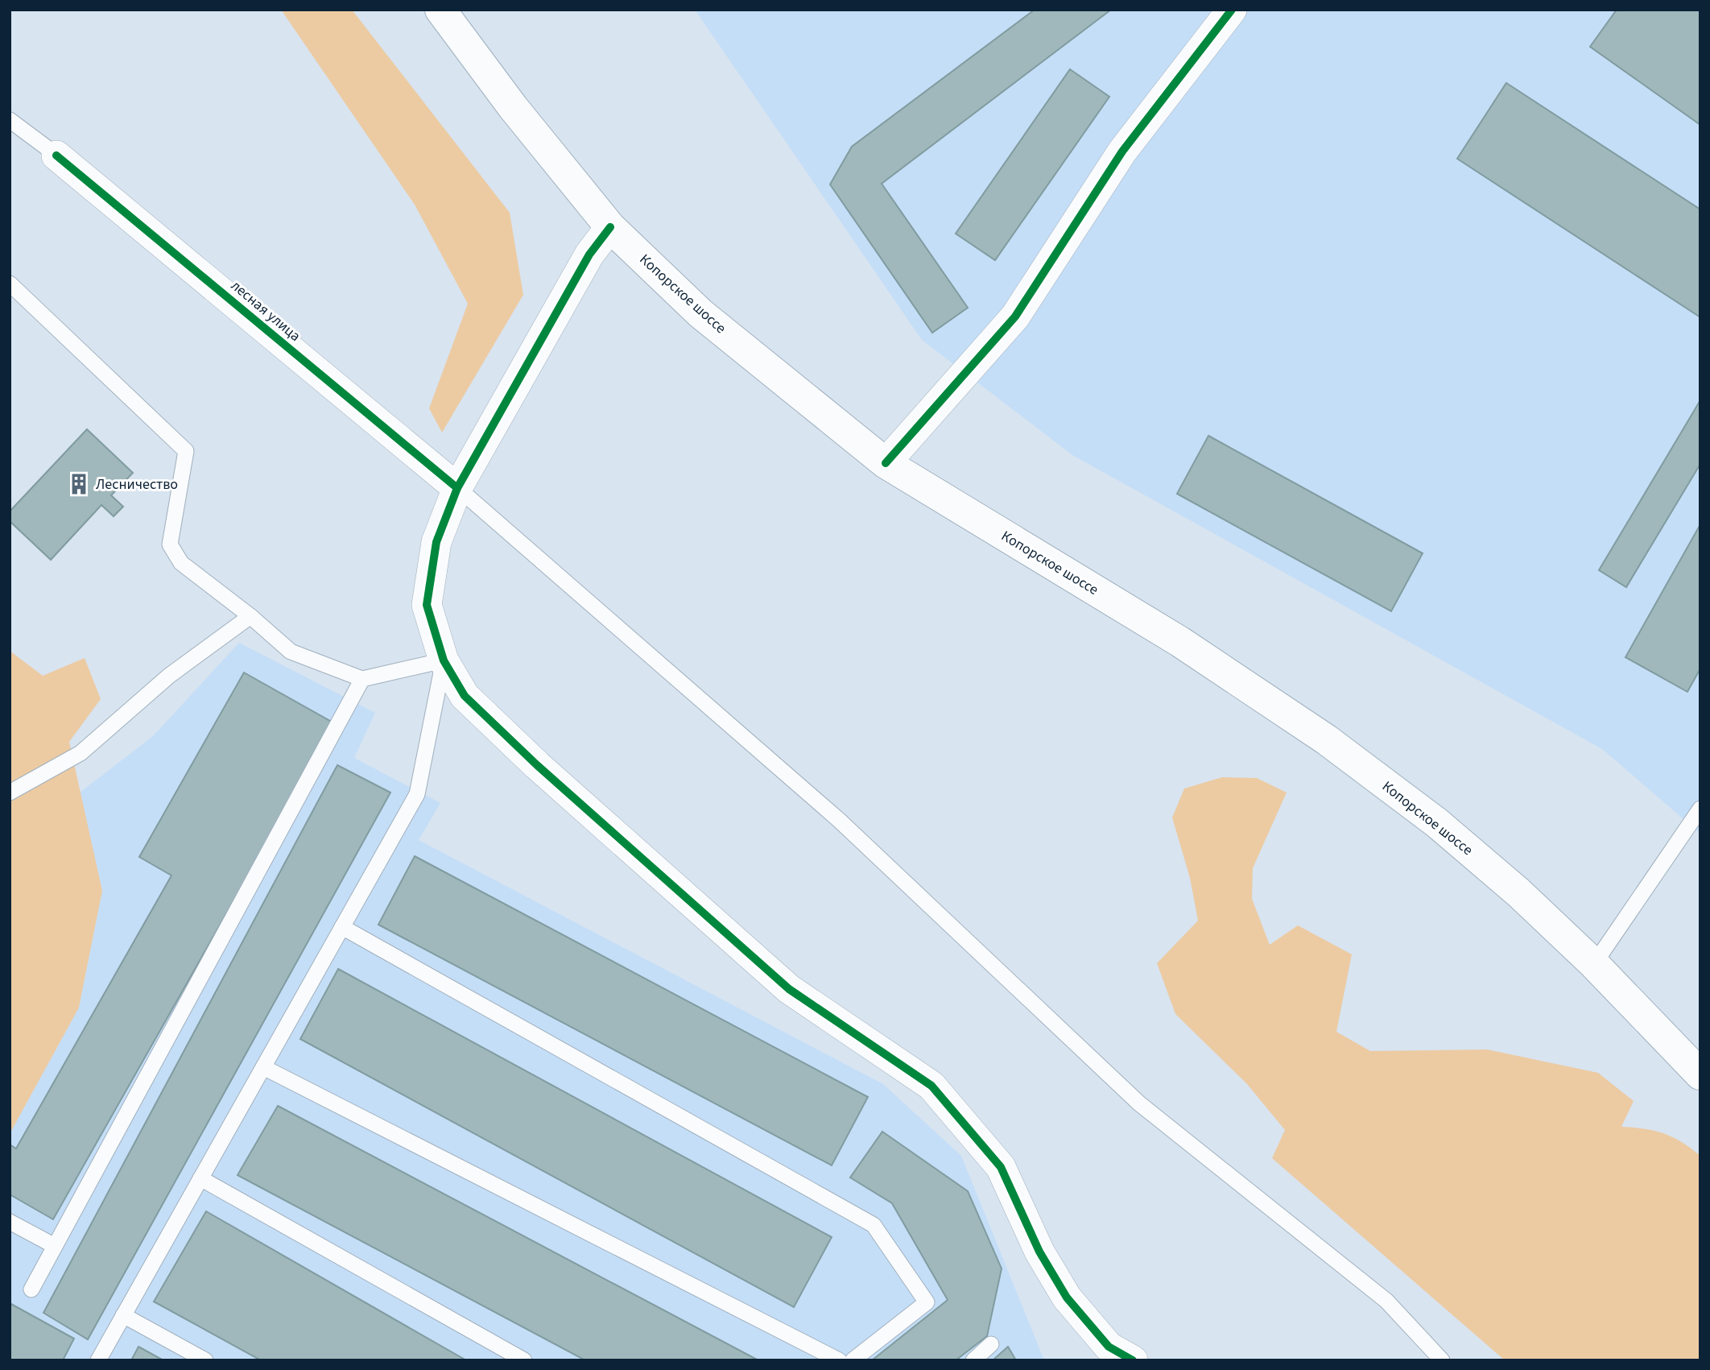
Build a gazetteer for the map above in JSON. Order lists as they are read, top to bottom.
{
  "streets": {
    "main road": ["Копорское шоссе"],
    "street": ["лесная улица"]
  },
  "places": {
    "building": ["Лесничество"]
  }
}
